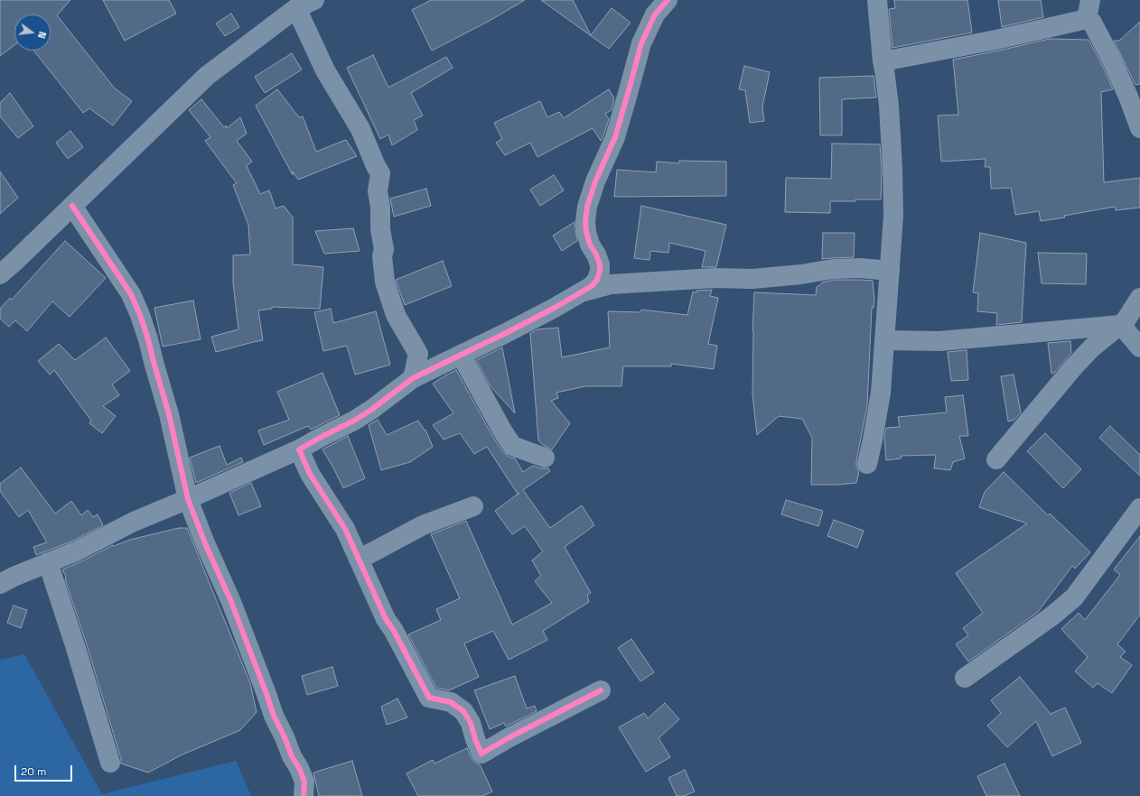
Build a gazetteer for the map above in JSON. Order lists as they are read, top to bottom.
{
  "scale_bar": "20 m",
  "north": "right"
}
